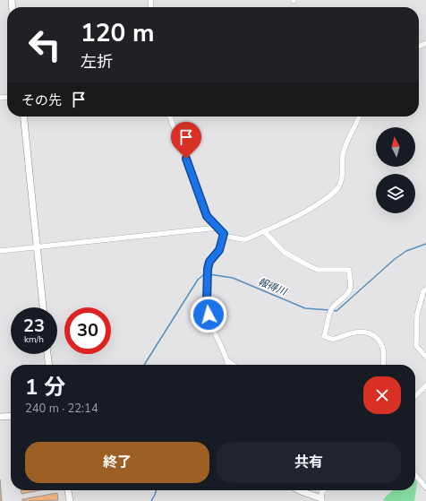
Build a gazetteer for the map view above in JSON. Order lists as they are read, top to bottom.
{
  "water": ["報得川"],
  "north": "top",
  "page": {
    "turn": ["120 m", "左折"],
    "then": "その先",
    "speed": "23 km/h",
    "limit": "30",
    "heading": ["1 分", "240 m · 22:14"],
    "buttons": ["終了", "共有"]
  }
}
